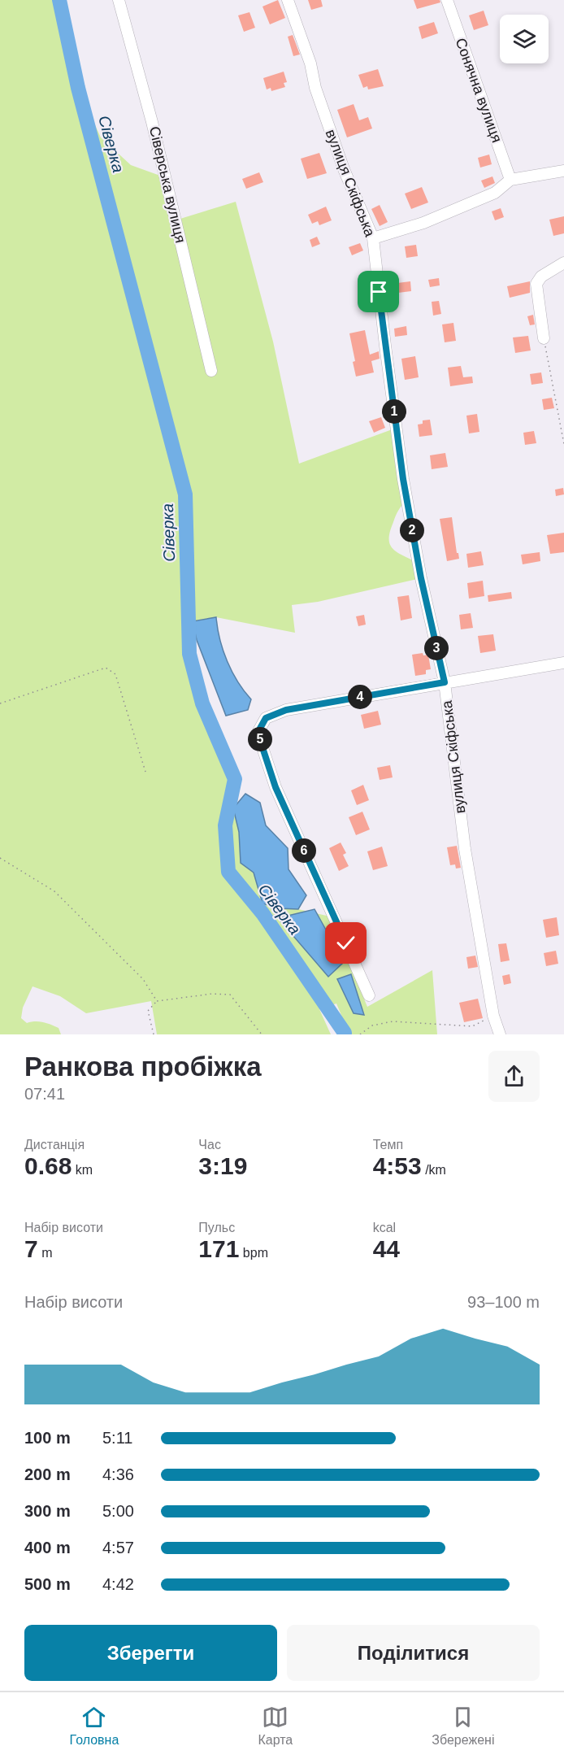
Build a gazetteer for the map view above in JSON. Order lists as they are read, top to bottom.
{
  "streets": {
    "street": ["Сонячна вулиця", "вулиця Скіфська", "Сіверська вулиця"]
  },
  "water": ["Сіверка"],
  "page": {
    "pins": [
      "1",
      "2",
      "3",
      "4",
      "5",
      "6"
    ],
    "heading": ["Ранкова пробіжка", "07:41"],
    "stats": [
      ["Дистанція", "0.68 km"],
      ["Час", "3:19"],
      ["Темп", "4:53 /km"],
      ["Набір висоти", "7 m"],
      ["Пульс", "171 bpm"],
      ["kcal", "44"]
    ],
    "chart": ["Набір висоти", "93–100 m"],
    "list": [
      {
        "name": "100 m",
        "note": "5:11"
      },
      {
        "name": "200 m",
        "note": "4:36"
      },
      {
        "name": "300 m",
        "note": "5:00"
      },
      {
        "name": "400 m",
        "note": "4:57"
      },
      {
        "name": "500 m",
        "note": "4:42"
      }
    ],
    "buttons": ["Зберегти", "Поділитися"],
    "tabs": ["Головна", "Карта", "Збережені"]
  }
}
